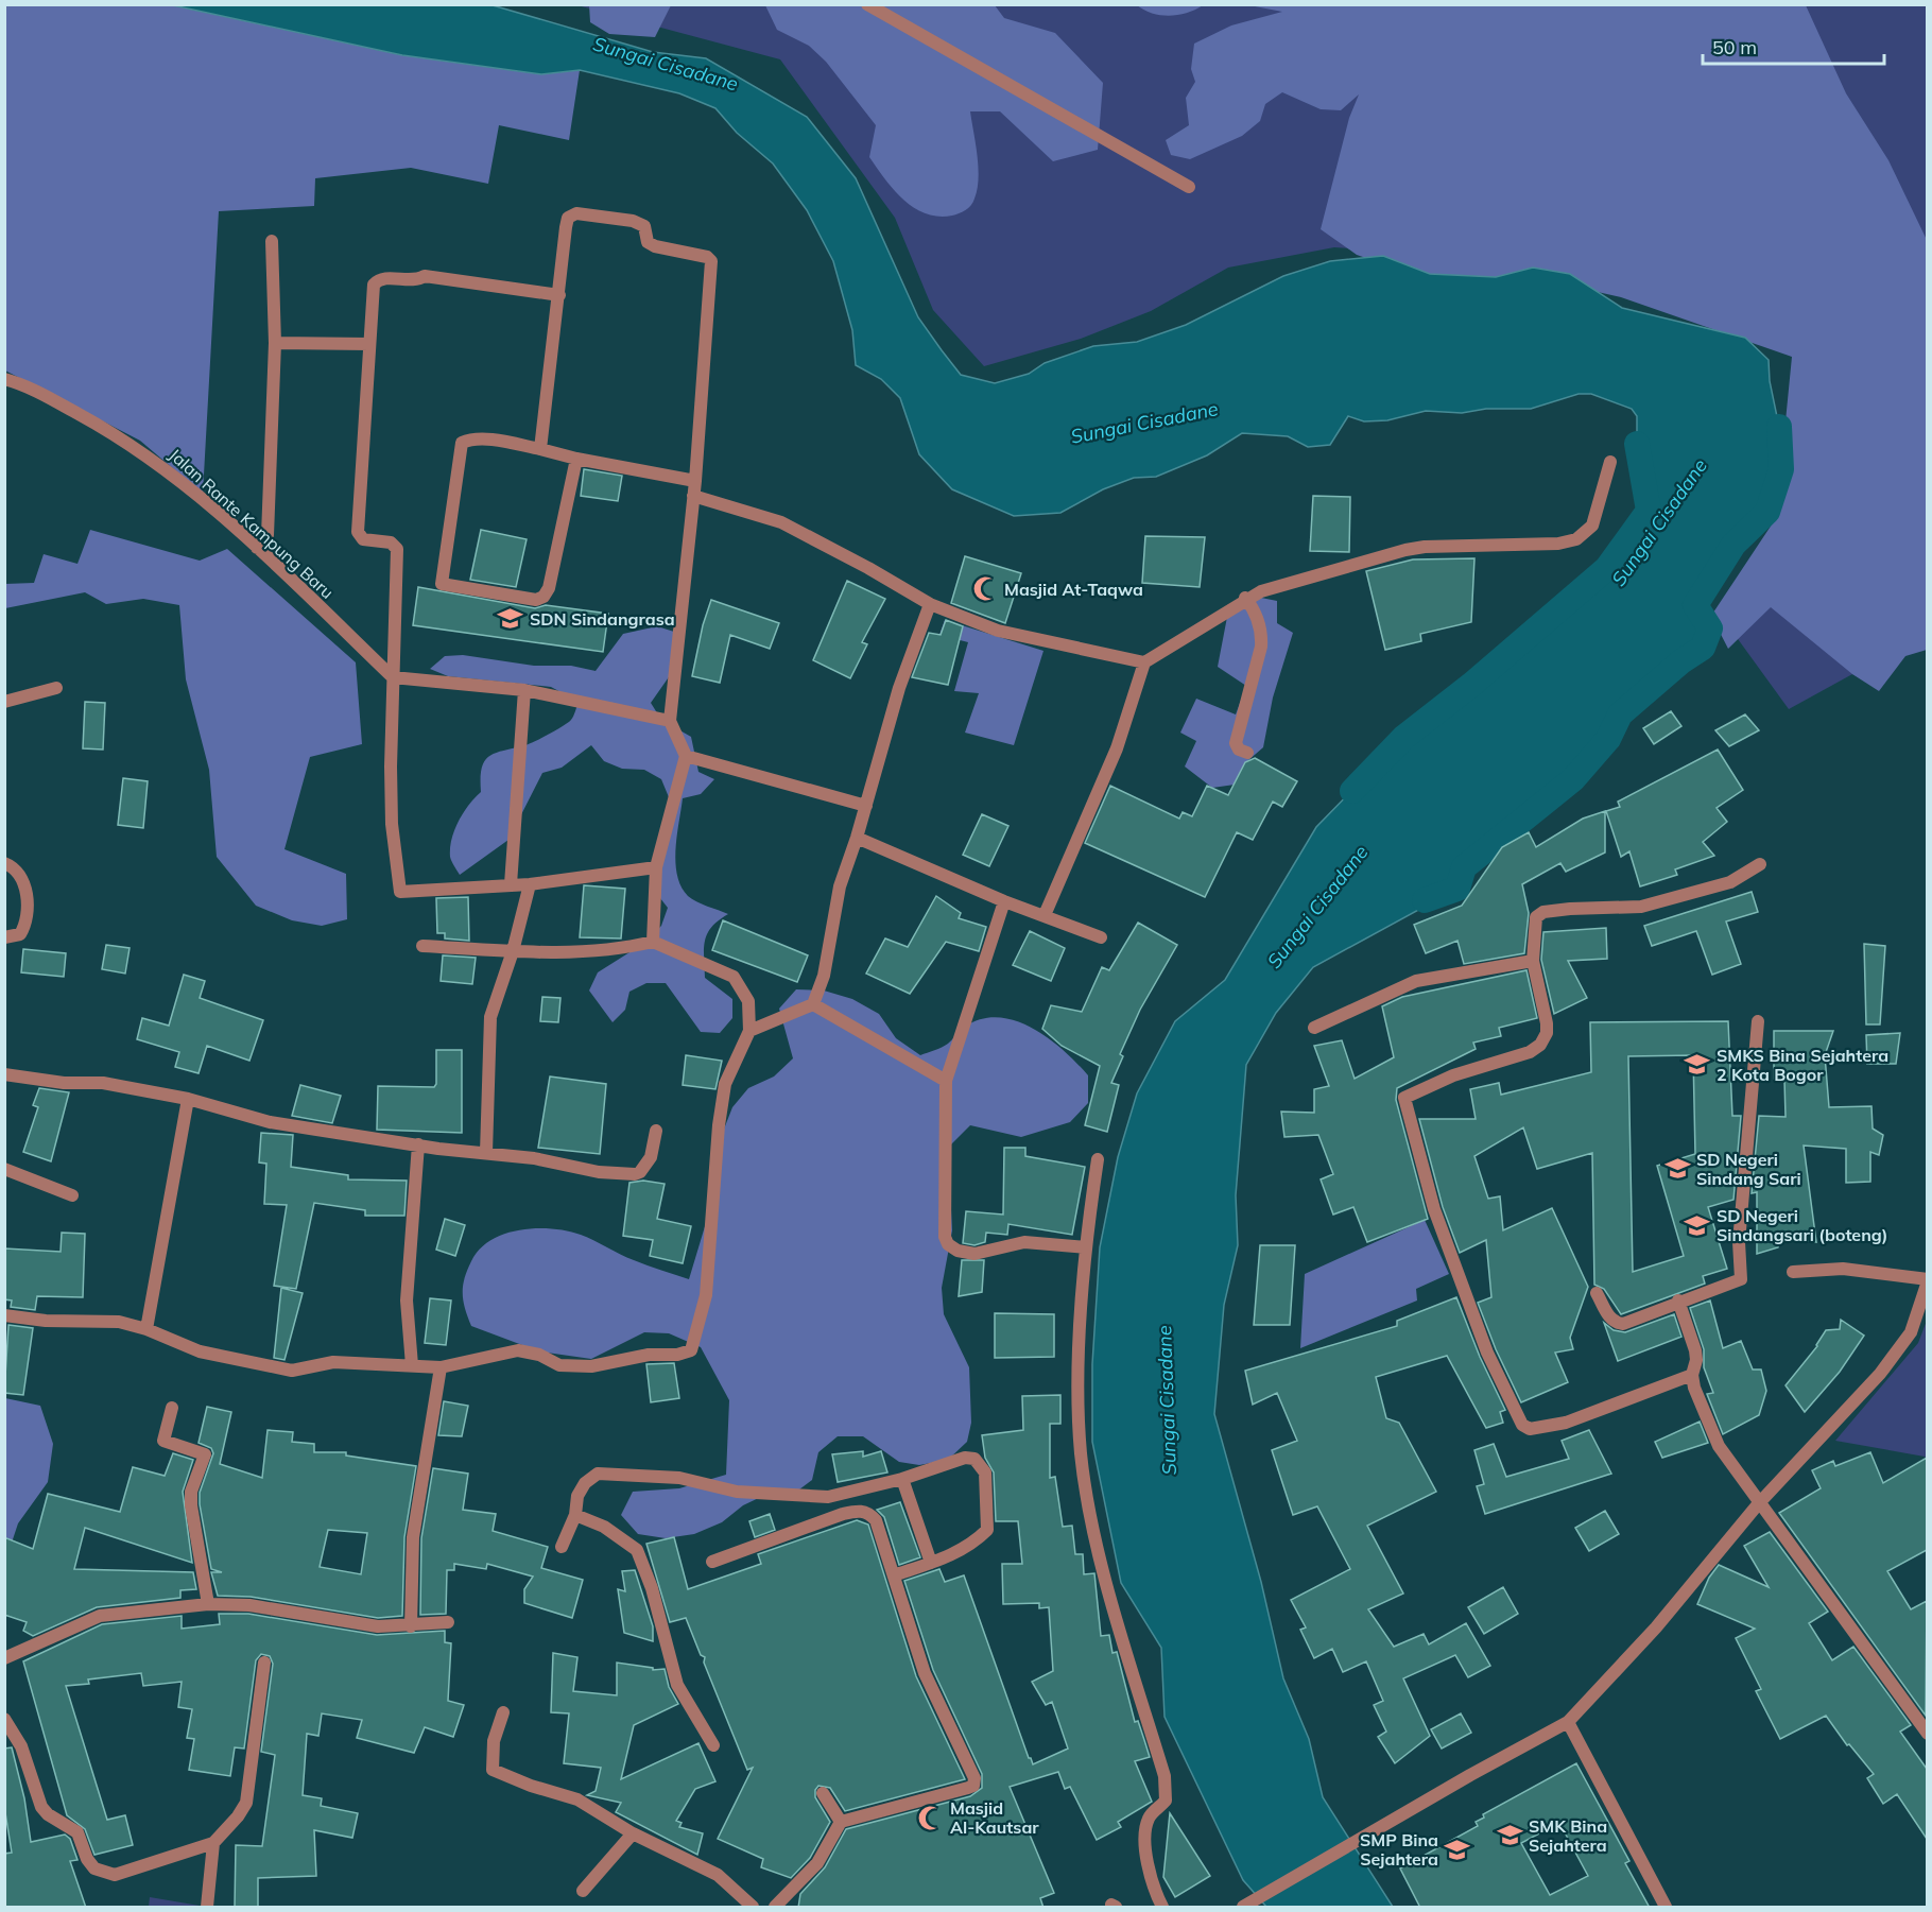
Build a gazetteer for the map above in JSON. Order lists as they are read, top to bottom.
{
  "streets": {
    "street": ["Jalan Rante Kampung Baru"]
  },
  "water": ["Sungai Cisadane"],
  "places": {
    "mosque": ["Masjid At-Taqwa", "Masjid Al-Kautsar"],
    "school or university": [
      "SDN Sindangrasa",
      "SMKS Bina Sejahtera 2 Kota Bogor",
      "SD Negeri Sindang Sari",
      "SD Negeri Sindangsari (boteng)",
      "SMK Bina Sejahtera",
      "SMP Bina Sejahtera"
    ]
  },
  "scale_bar": "50 m"
}
